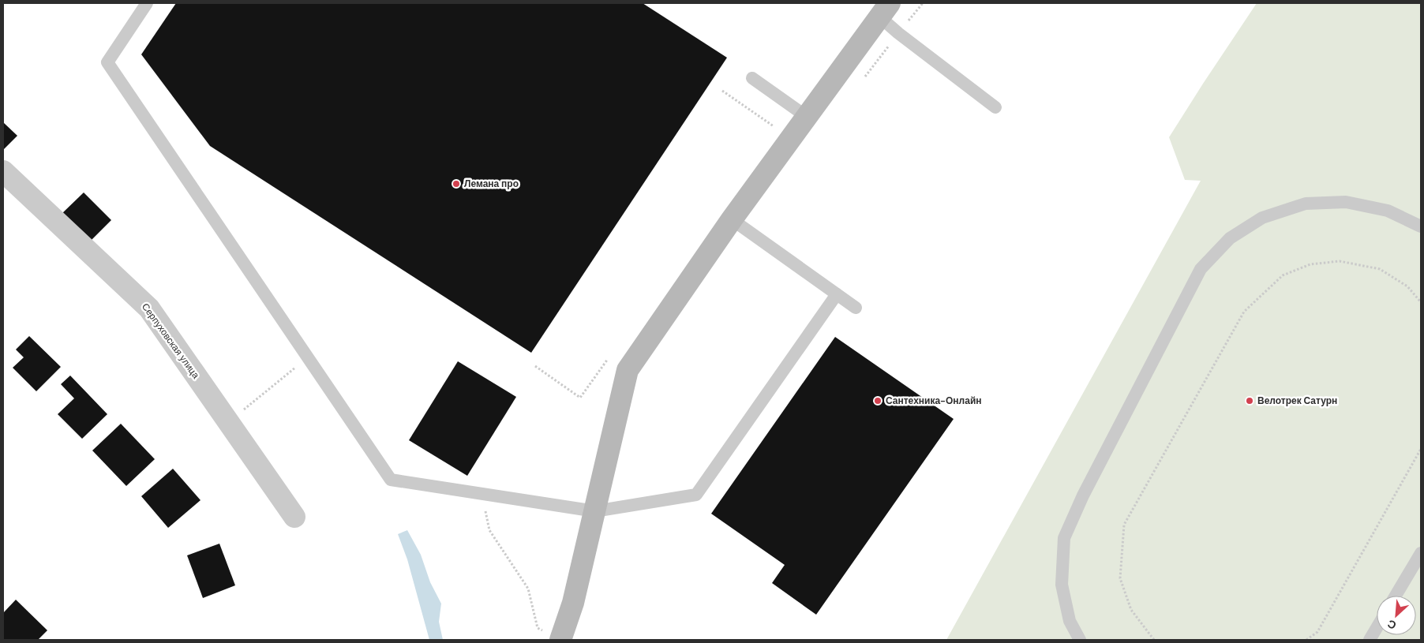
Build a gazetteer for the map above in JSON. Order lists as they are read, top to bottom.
{
  "streets": {
    "street": ["Серпуховская улица"]
  },
  "places": ["Лемана про", "Сантехника-Онлайн", "Велотрек Сатурн"],
  "north": "bottom left"
}
